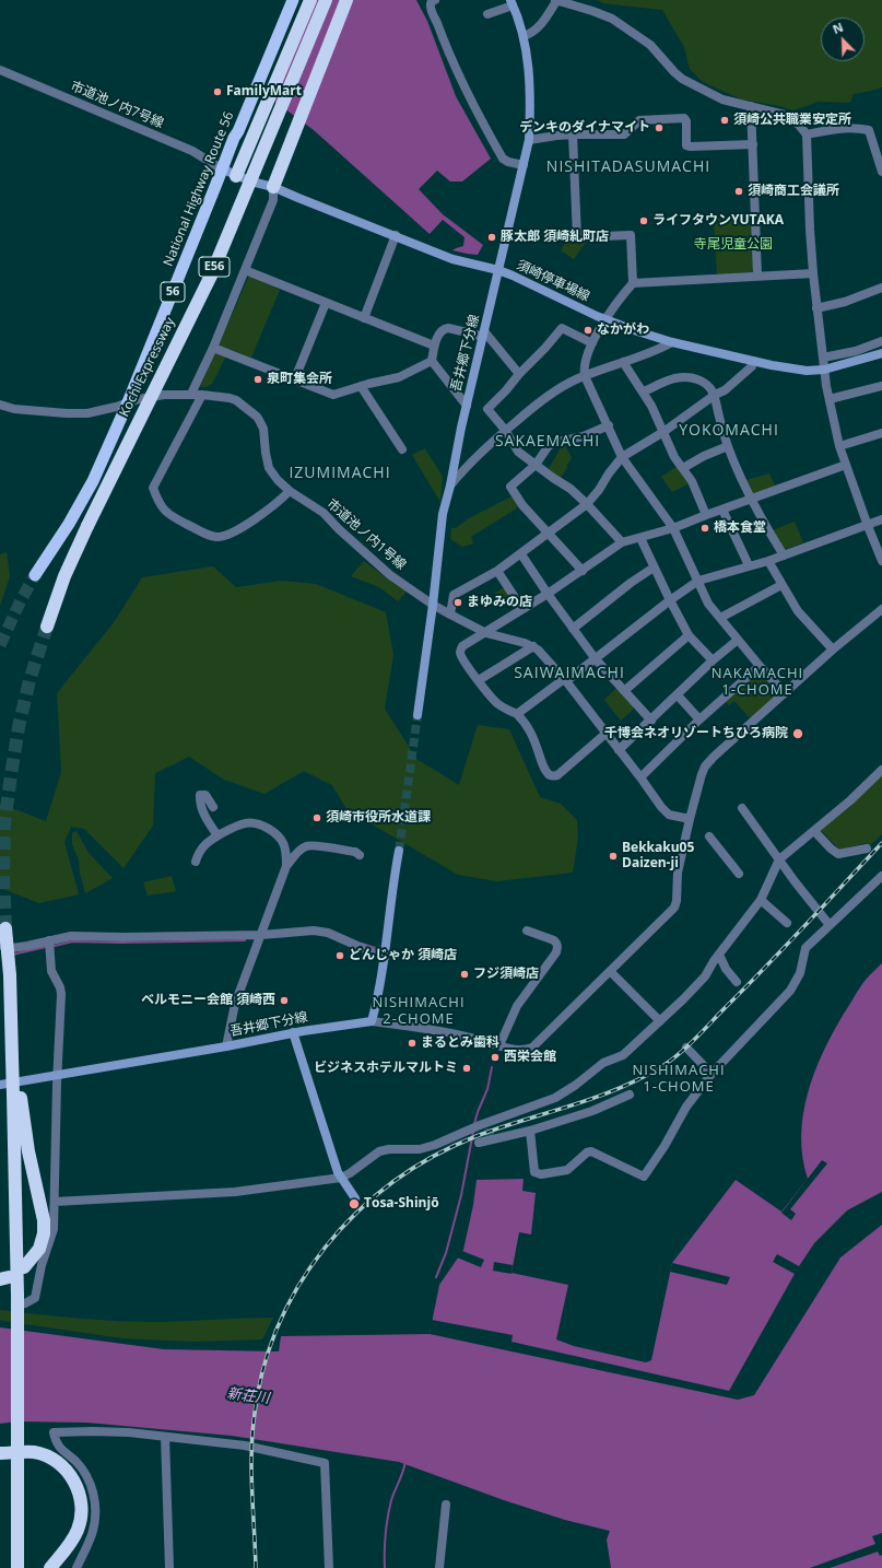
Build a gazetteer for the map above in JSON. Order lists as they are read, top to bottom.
{
  "streets": {
    "highway": [
      "National Highway Route 56",
      "E56",
      "56",
      "Kochi Expressway"
    ],
    "main road": ["須崎停車場線", "吾井郷下分線"],
    "street": ["市道池ノ内7号線", "市道池ノ内1号線"]
  },
  "crossings": [
    ["市道池ノ内7号線", "National Highway Route 56"],
    ["市道池ノ内7号線", "須崎停車場線"],
    ["National Highway Route 56", "須崎停車場線"],
    ["National Highway Route 56", "市道池ノ内1号線"],
    ["須崎停車場線", "吾井郷下分線"],
    ["吾井郷下分線", "市道池ノ内1号線"]
  ],
  "districts": [
    "NISHITADASUMACHI",
    "YOKOMACHI",
    "SAKAEMACHI",
    "IZUMIMACHI",
    "SAIWAIMACHI",
    "NAKAMACHI 1-CHOME",
    "NISHIMACHI 2-CHOME",
    "NISHIMACHI 1-CHOME"
  ],
  "water": ["新荘川"],
  "parks": ["寺尾児童公園"],
  "places": [
    "FamilyMart",
    "須崎公共職業安定所",
    "デンキのダイナマイト",
    "須崎商工会議所",
    "ライフタウンYUTAKA",
    "豚太郎 須崎糺町店",
    "なかがわ",
    "泉町集会所",
    "橋本食堂",
    "まゆみの店",
    "千博会ネオリゾートちひろ病院",
    "須崎市役所水道課",
    "Bekkaku05 Daizen-ji",
    "どんじゃか 須崎店",
    "フジ須崎店",
    "ベルモニー会館 須崎西",
    "まるとみ歯科",
    "西栄会館",
    "ビジネスホテルマルトミ",
    "Tosa-Shinjō"
  ],
  "north": "top left"
}
